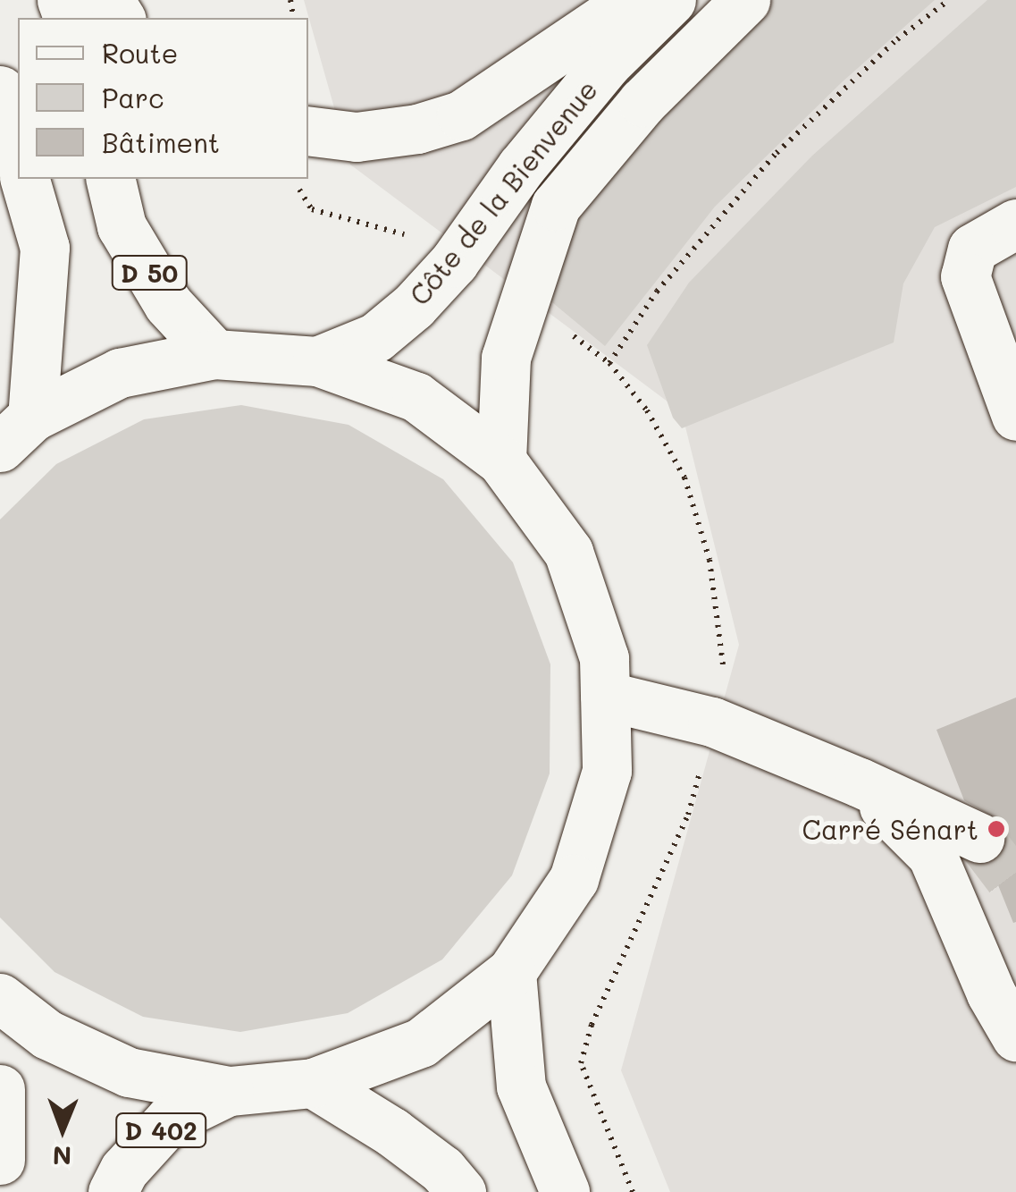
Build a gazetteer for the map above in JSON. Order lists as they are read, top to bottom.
{
  "streets": {
    "main road": ["Côte de la Bienvenue", "D 50", "D 402"]
  },
  "places": ["Carré Sénart"],
  "legend": ["Route", "Parc", "Bâtiment"],
  "north": "bottom"
}
